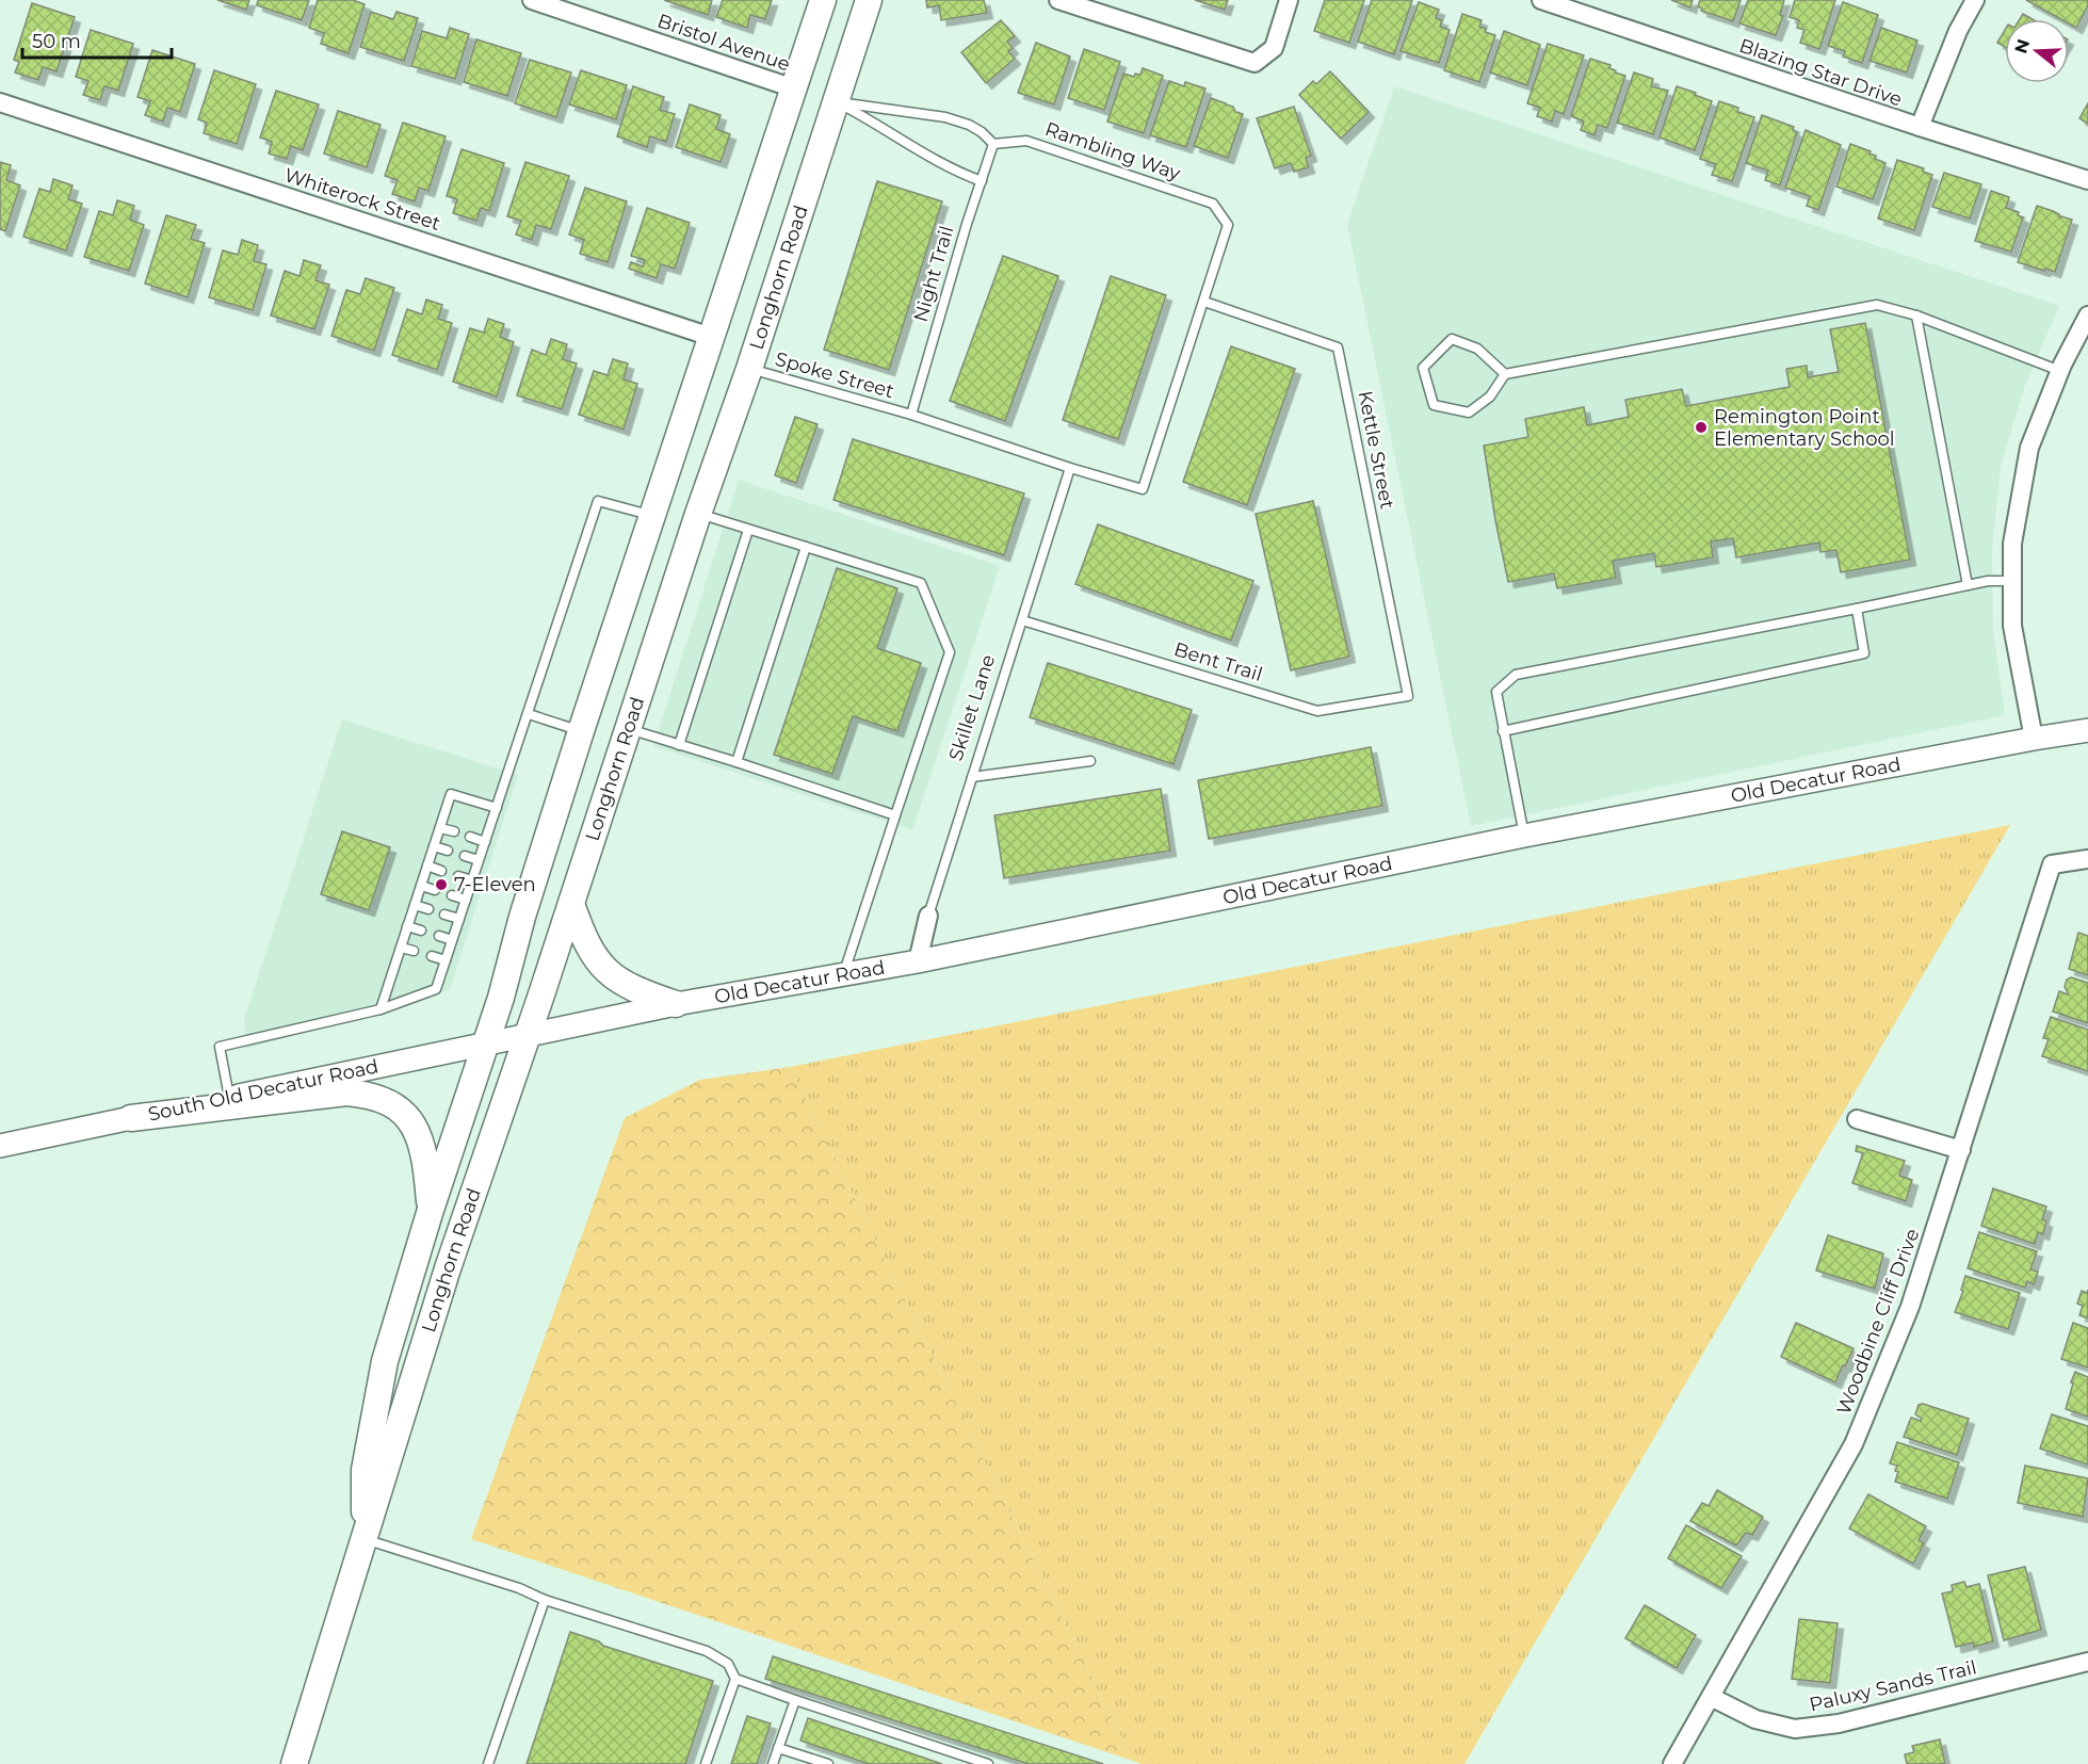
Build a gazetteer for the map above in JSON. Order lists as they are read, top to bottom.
{
  "streets": {
    "main road": ["Longhorn Road"],
    "street": [
      "Bristol Avenue",
      "Blazing Star Drive",
      "Whiterock Street",
      "Skillet Lane",
      "Old Decatur Road",
      "South Old Decatur Road",
      "Woodbine Cliff Drive",
      "Paluxy Sands Trail"
    ],
    "lane": [
      "Rambling Way",
      "Night Trail",
      "Spoke Street",
      "Kettle Street",
      "Bent Trail"
    ]
  },
  "crossings": [
    ["Bristol Avenue", "Longhorn Road"],
    ["Rambling Way", "Night Trail"],
    ["Rambling Way", "Spoke Street"],
    ["Rambling Way", "Kettle Street"],
    ["Rambling Way", "Skillet Lane"],
    ["Whiterock Street", "Longhorn Road"],
    ["Night Trail", "Spoke Street"],
    ["Longhorn Road", "Spoke Street"],
    ["Longhorn Road", "Old Decatur Road"],
    ["Longhorn Road", "South Old Decatur Road"],
    ["Spoke Street", "Skillet Lane"],
    ["Kettle Street", "Bent Trail"],
    ["Bent Trail", "Skillet Lane"],
    ["Skillet Lane", "Old Decatur Road"],
    ["Old Decatur Road", "South Old Decatur Road"],
    ["Woodbine Cliff Drive", "Paluxy Sands Trail"]
  ],
  "places": ["Remington Point Elementary School", "7-Eleven"],
  "scale_bar": "50 m",
  "north": "left"
}
